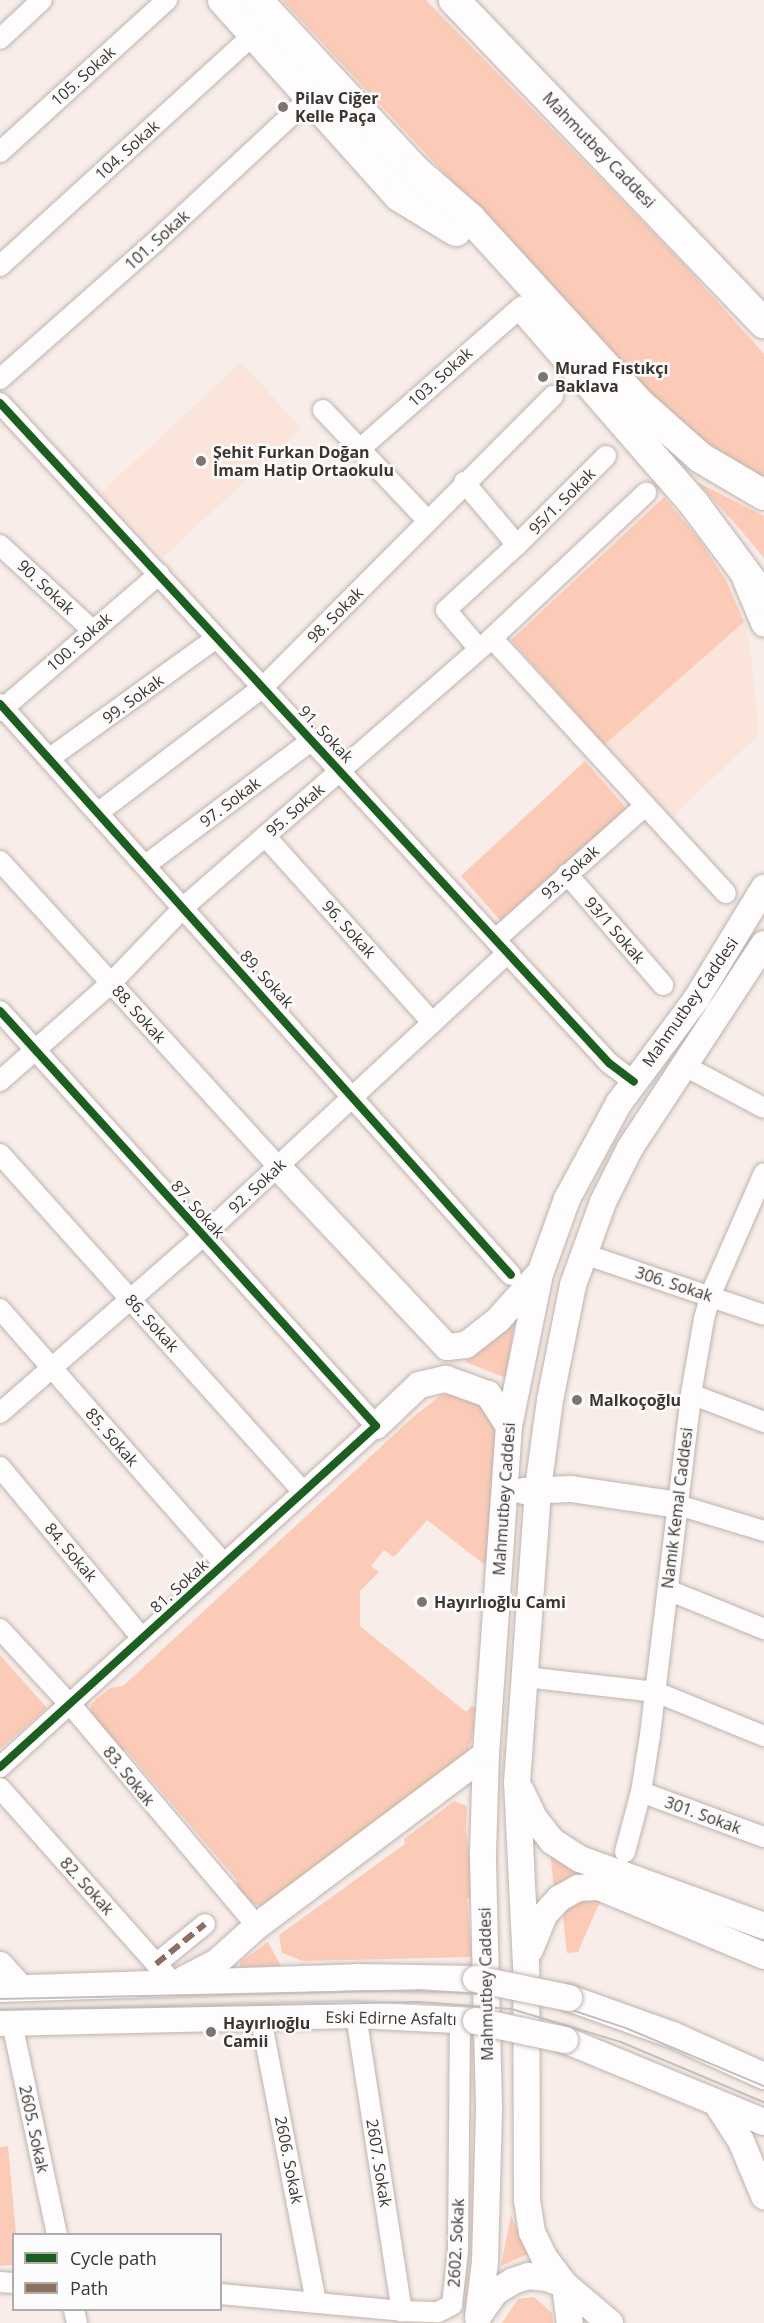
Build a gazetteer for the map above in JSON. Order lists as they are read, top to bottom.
{
  "streets": {
    "highway": ["Mahmutbey Caddesi"],
    "main road": ["Eski Edirne Asfaltı"],
    "street": [
      "105. Sokak",
      "104. Sokak",
      "101. Sokak",
      "103. Sokak",
      "95/1. Sokak",
      "90. Sokak",
      "98. Sokak",
      "100. Sokak",
      "99. Sokak",
      "91. Sokak",
      "97. Sokak",
      "95. Sokak",
      "93. Sokak",
      "96. Sokak",
      "93/1 Sokak",
      "89. Sokak",
      "88. Sokak",
      "92. Sokak",
      "87. Sokak",
      "306. Sokak",
      "86. Sokak",
      "85. Sokak",
      "Namık Kemal Caddesi",
      "84. Sokak",
      "81. Sokak",
      "83. Sokak",
      "301. Sokak",
      "82. Sokak",
      "2605. Sokak",
      "2606. Sokak",
      "2607. Sokak",
      "2602. Sokak"
    ]
  },
  "crossings": [
    ["Mahmutbey Caddesi", "91. Sokak"],
    ["Mahmutbey Caddesi", "306. Sokak"],
    ["95/1. Sokak", "98. Sokak"],
    ["95/1. Sokak", "95. Sokak"],
    ["90. Sokak", "100. Sokak"],
    ["98. Sokak", "91. Sokak"],
    ["98. Sokak", "89. Sokak"],
    ["100. Sokak", "91. Sokak"],
    ["100. Sokak", "89. Sokak"],
    ["99. Sokak", "91. Sokak"],
    ["99. Sokak", "89. Sokak"],
    ["91. Sokak", "97. Sokak"],
    ["91. Sokak", "95. Sokak"],
    ["91. Sokak", "93. Sokak"],
    ["91. Sokak", "92. Sokak"],
    ["97. Sokak", "89. Sokak"],
    ["95. Sokak", "96. Sokak"],
    ["95. Sokak", "89. Sokak"],
    ["95. Sokak", "88. Sokak"],
    ["95. Sokak", "87. Sokak"],
    ["93. Sokak", "93/1 Sokak"],
    ["93. Sokak", "92. Sokak"],
    ["96. Sokak", "92. Sokak"],
    ["89. Sokak", "92. Sokak"],
    ["88. Sokak", "92. Sokak"],
    ["92. Sokak", "87. Sokak"],
    ["92. Sokak", "86. Sokak"],
    ["92. Sokak", "85. Sokak"],
    ["87. Sokak", "81. Sokak"],
    ["306. Sokak", "Namık Kemal Caddesi"],
    ["86. Sokak", "81. Sokak"],
    ["85. Sokak", "81. Sokak"],
    ["Namık Kemal Caddesi", "301. Sokak"],
    ["84. Sokak", "81. Sokak"],
    ["81. Sokak", "83. Sokak"],
    ["Eski Edirne Asfaltı", "2605. Sokak"],
    ["Eski Edirne Asfaltı", "2606. Sokak"],
    ["Eski Edirne Asfaltı", "2607. Sokak"],
    ["Eski Edirne Asfaltı", "2602. Sokak"],
    ["2606. Sokak", "2602. Sokak"],
    ["2607. Sokak", "2602. Sokak"]
  ],
  "places": [
    "Pilav Ciğer Kelle Paça",
    "Murad Fıstıkçı Baklava",
    "Şehit Furkan Doğan İmam Hatip Ortaokulu",
    "Malkoçoğlu",
    "Hayırlıoğlu Cami",
    "Hayırlıoğlu Camii"
  ],
  "legend": ["Cycle path", "Path"]
}
